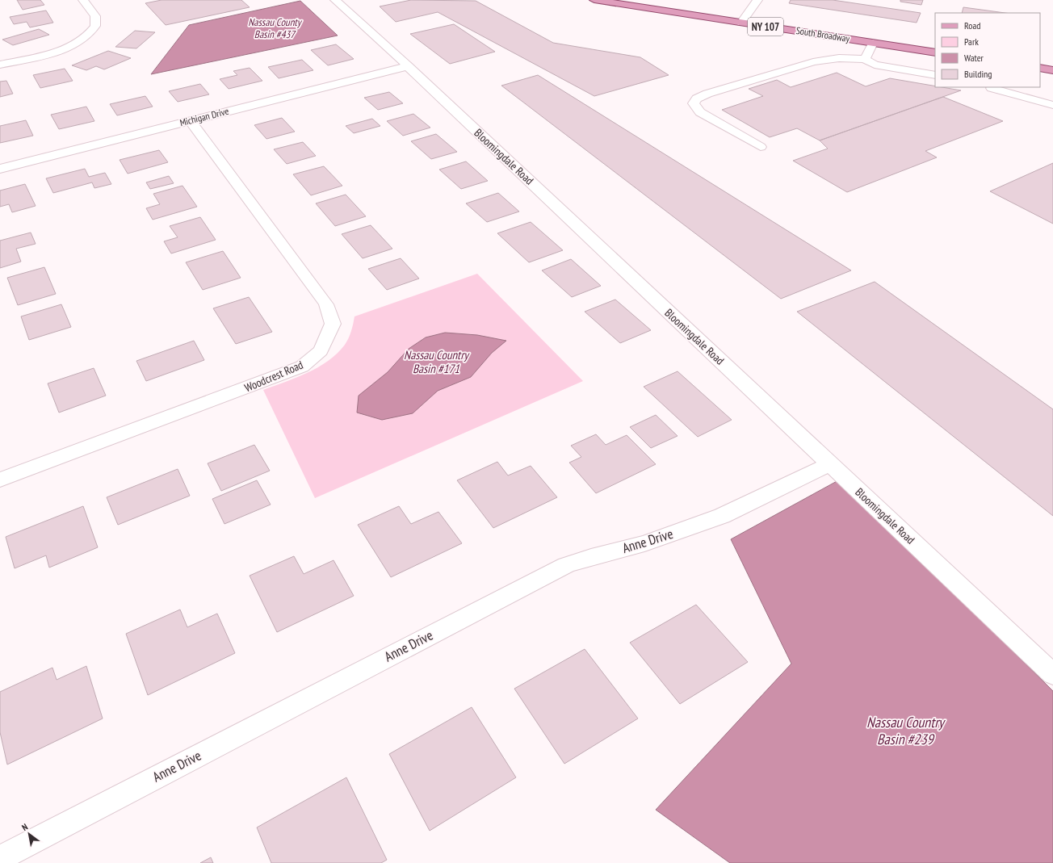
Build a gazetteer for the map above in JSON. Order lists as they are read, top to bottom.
{
  "streets": {
    "main road": ["NY 107", "South Broadway"],
    "street": [
      "Michigan Drive",
      "Bloomingdale Road",
      "Woodcrest Road",
      "Anne Drive"
    ]
  },
  "crossings": [
    ["Michigan Drive", "Bloomingdale Road"],
    ["Michigan Drive", "Woodcrest Road"],
    ["Bloomingdale Road", "Anne Drive"]
  ],
  "water": ["Nassau County Basin #437", "Nassau Country Basin #171", "Nassau Country Basin #239"],
  "legend": [
    "Road",
    "Park",
    "Water",
    "Building"
  ],
  "north": "top left"
}
